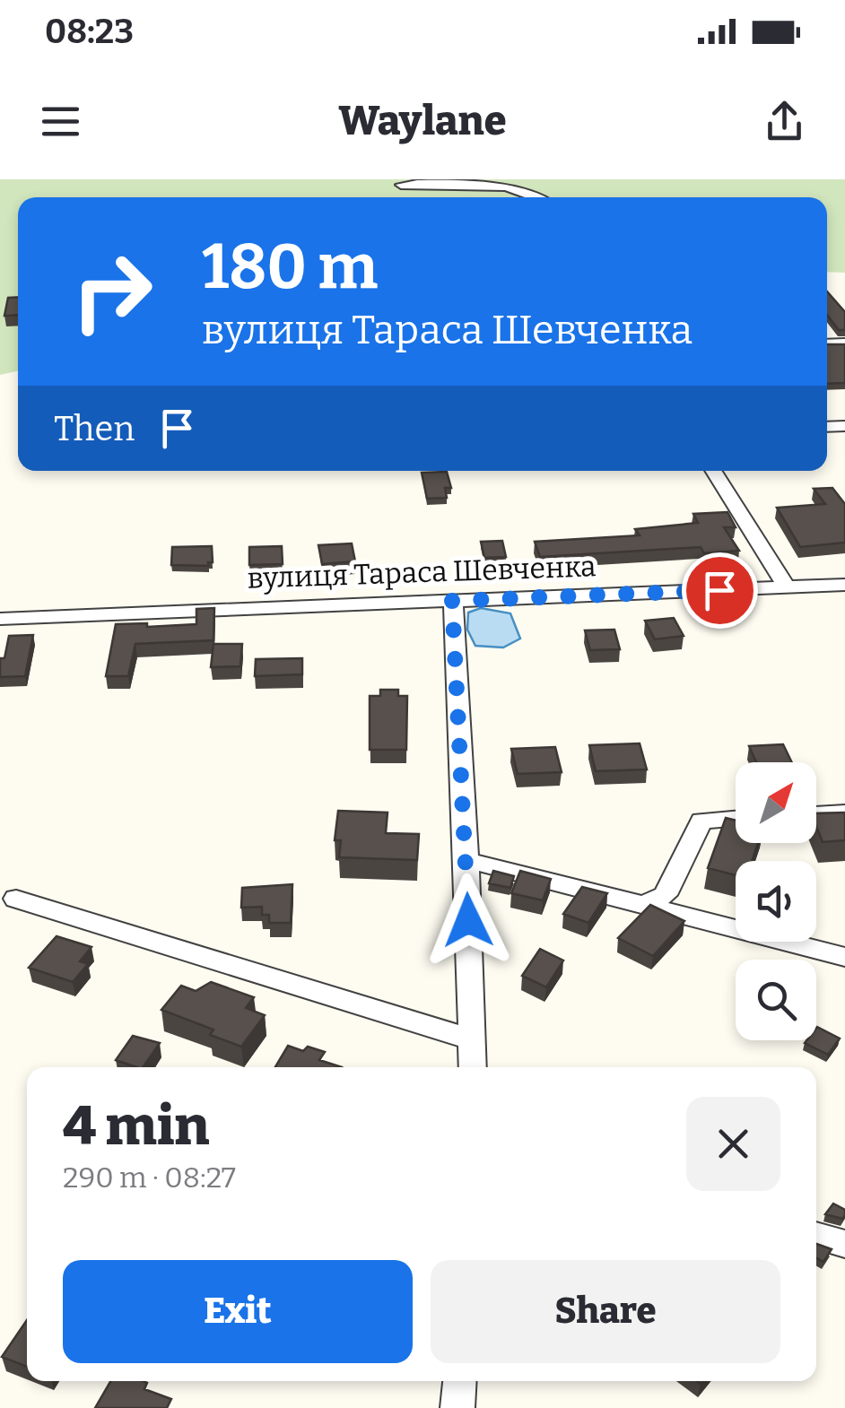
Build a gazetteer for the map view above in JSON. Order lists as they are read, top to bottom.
{
  "streets": {
    "street": ["вулиця Тараса Шевченка"]
  },
  "north": "top right",
  "page": {
    "status": "08:23",
    "header": "Waylane",
    "turn": ["180 m", "вулиця Тараса Шевченка"],
    "then": "Then",
    "heading": ["4 min", "290 m · 08:27"],
    "buttons": ["Exit", "Share"]
  }
}
